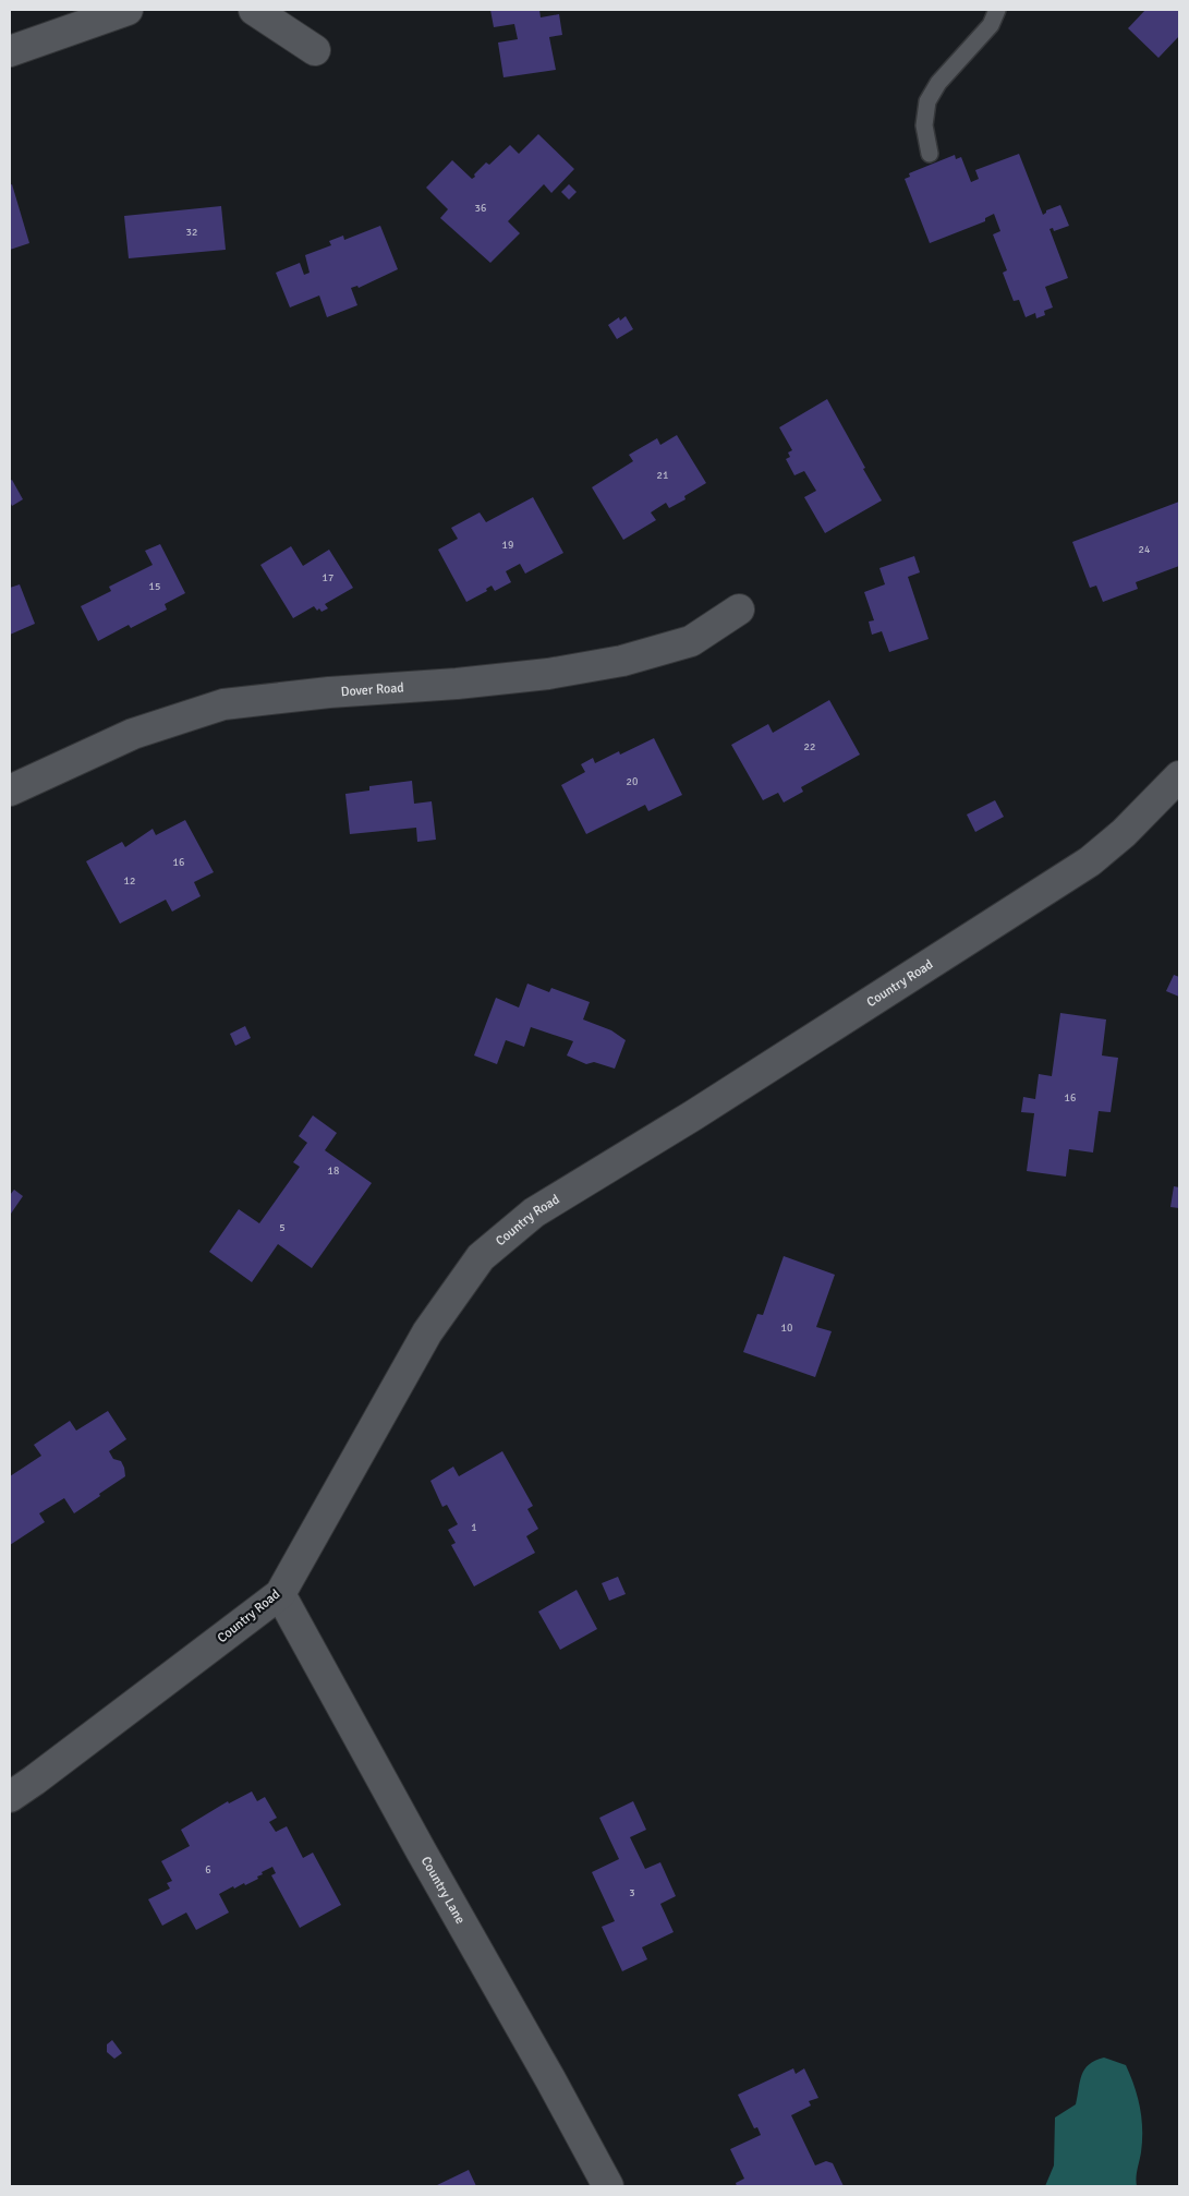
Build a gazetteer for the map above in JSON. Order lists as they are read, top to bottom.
{
  "streets": {
    "street": ["Dover Road", "Country Road", "Country Lane"]
  },
  "crossings": [
    ["Country Road", "Country Lane"]
  ],
  "house_numbers": [
    "36",
    "32",
    "21",
    "19",
    "24",
    "17",
    "15",
    "22",
    "20",
    "16",
    "12",
    "16",
    "18",
    "5",
    "10",
    "1",
    "6",
    "3"
  ]
}
